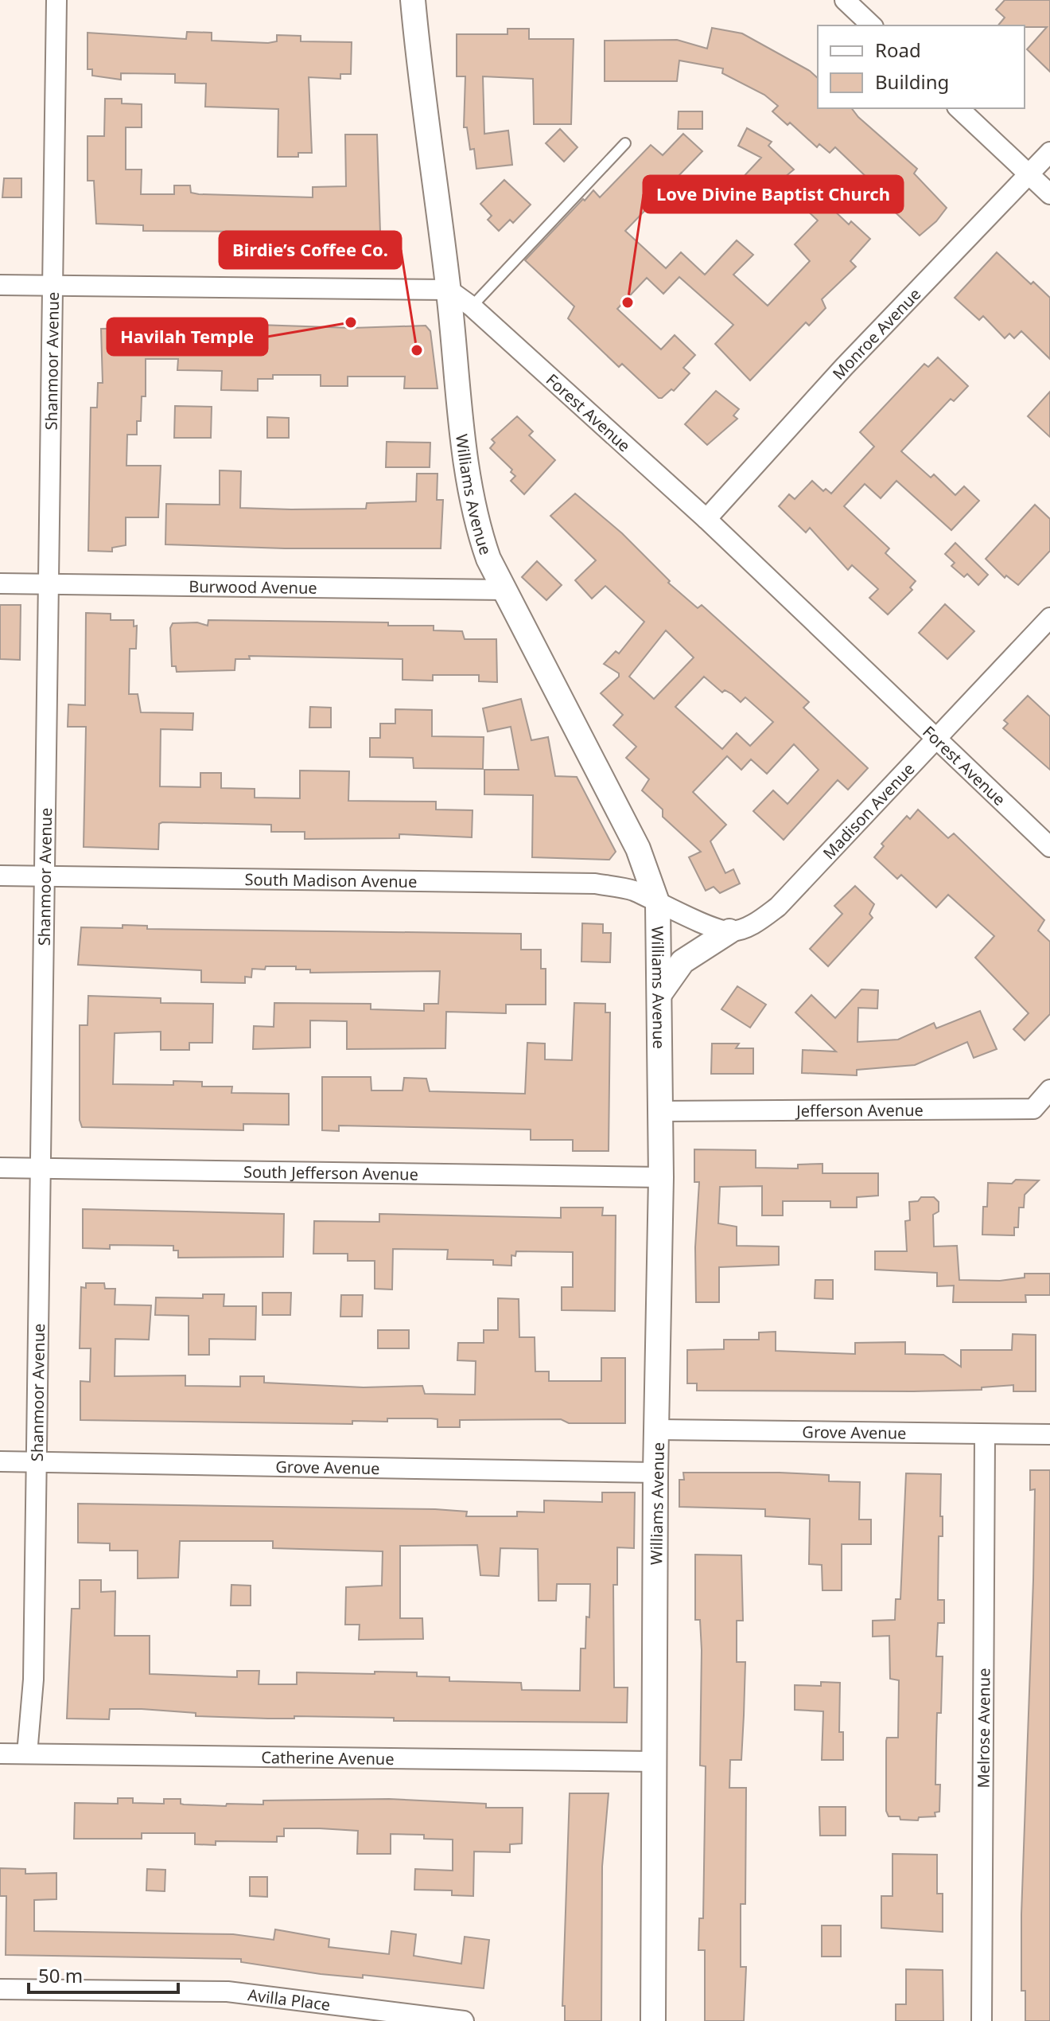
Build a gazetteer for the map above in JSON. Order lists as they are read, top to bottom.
{
  "streets": {
    "street": [
      "Monroe Avenue",
      "Shanmoor Avenue",
      "Forest Avenue",
      "Williams Avenue",
      "Burwood Avenue",
      "Madison Avenue",
      "South Madison Avenue",
      "Jefferson Avenue",
      "South Jefferson Avenue",
      "Grove Avenue",
      "Melrose Avenue",
      "Catherine Avenue",
      "Avilla Place"
    ]
  },
  "crossings": [
    ["Monroe Avenue", "Forest Avenue"],
    ["Shanmoor Avenue", "Burwood Avenue"],
    ["Shanmoor Avenue", "South Madison Avenue"],
    ["Shanmoor Avenue", "South Jefferson Avenue"],
    ["Shanmoor Avenue", "Grove Avenue"],
    ["Shanmoor Avenue", "Catherine Avenue"],
    ["Forest Avenue", "Williams Avenue"],
    ["Forest Avenue", "Madison Avenue"],
    ["Williams Avenue", "Burwood Avenue"],
    ["Williams Avenue", "South Madison Avenue"],
    ["Williams Avenue", "Jefferson Avenue"],
    ["Williams Avenue", "South Jefferson Avenue"],
    ["Williams Avenue", "Grove Avenue"],
    ["Williams Avenue", "Catherine Avenue"],
    ["Grove Avenue", "Melrose Avenue"]
  ],
  "places": ["Love Divine Baptist Church", "Havilah Temple", "Birdie’s Coffee Co."],
  "legend": ["Road", "Building"],
  "scale_bar": "50 m"
}
